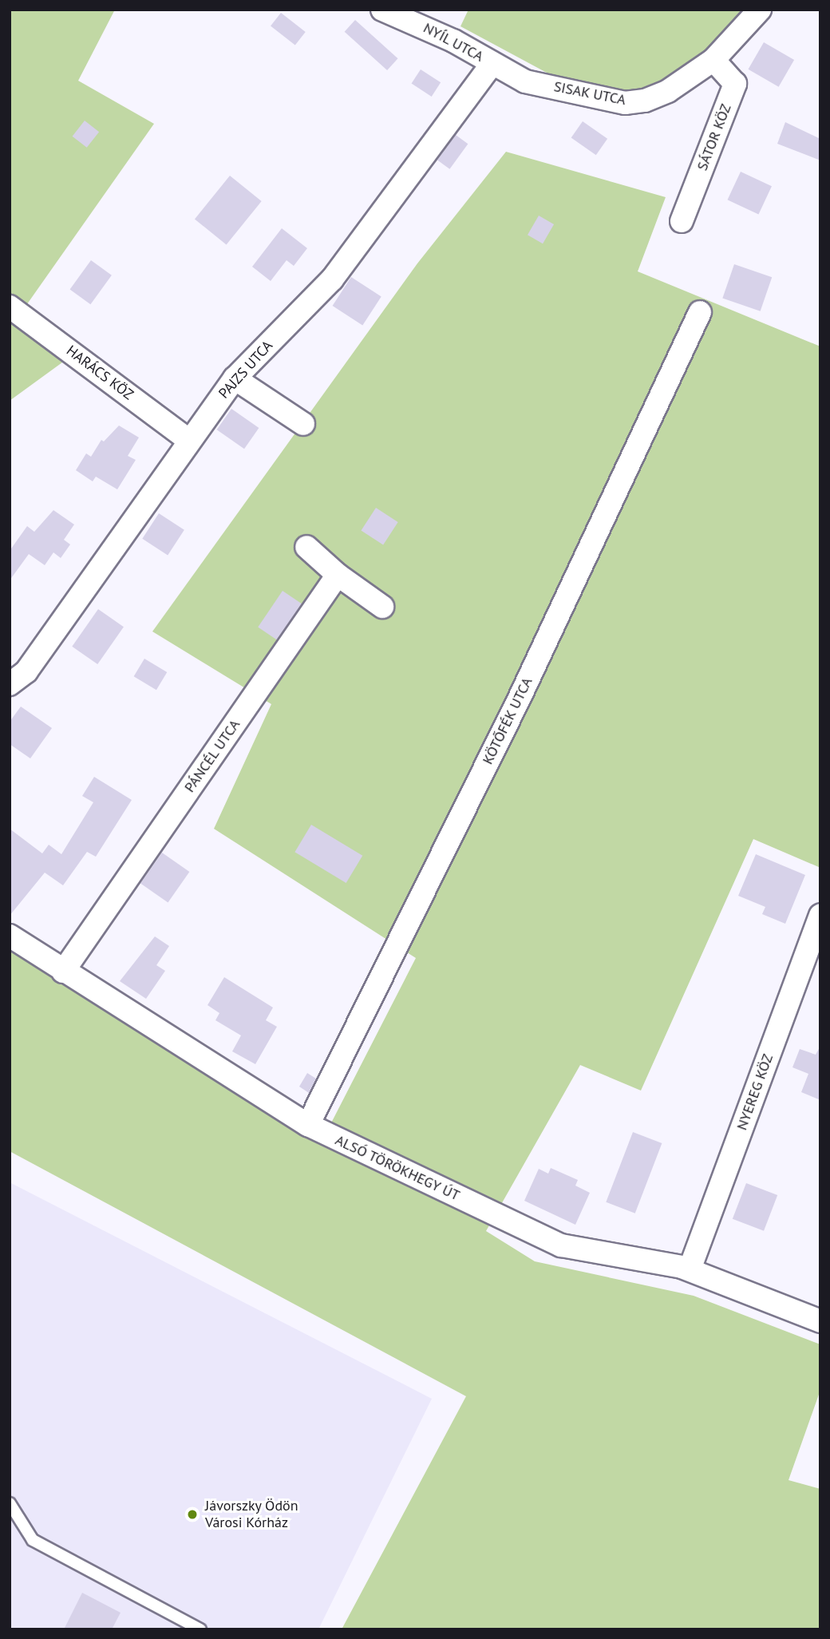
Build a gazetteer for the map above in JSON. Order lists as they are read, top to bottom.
{
  "streets": {
    "street": [
      "NYÍL UTCA",
      "SISAK UTCA",
      "SÁTOR KÖZ",
      "PAJZS UTCA",
      "HARÁCS KÖZ",
      "KÖTŐFÉK UTCA",
      "PÁNCÉL UTCA",
      "NYEREG KÖZ",
      "ALSÓ TÖRÖKHEGY ÚT"
    ]
  },
  "crossings": [
    ["NYÍL UTCA", "SISAK UTCA"],
    ["NYÍL UTCA", "PAJZS UTCA"],
    ["SISAK UTCA", "SÁTOR KÖZ"],
    ["SISAK UTCA", "PAJZS UTCA"],
    ["PAJZS UTCA", "HARÁCS KÖZ"],
    ["KÖTŐFÉK UTCA", "ALSÓ TÖRÖKHEGY ÚT"],
    ["PÁNCÉL UTCA", "ALSÓ TÖRÖKHEGY ÚT"],
    ["NYEREG KÖZ", "ALSÓ TÖRÖKHEGY ÚT"]
  ],
  "places": ["Jávorszky Ödön Városi Kórház"]
}
